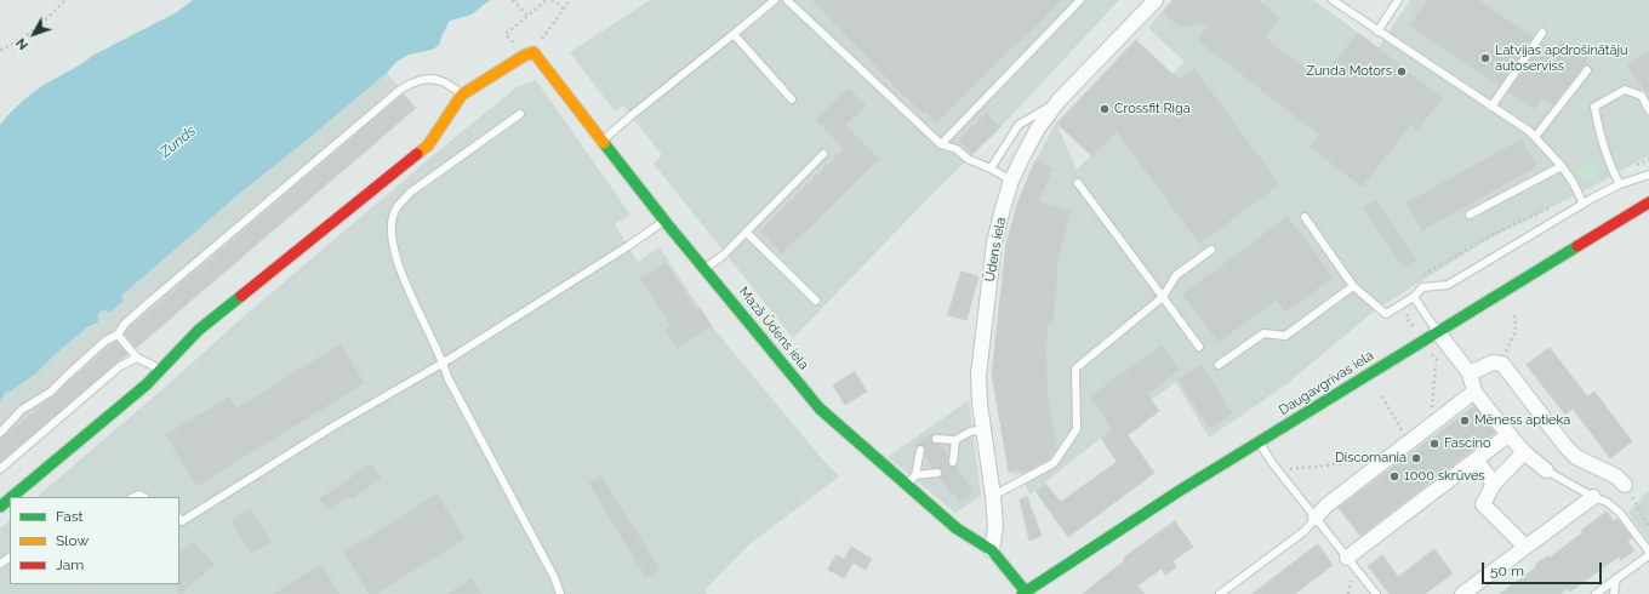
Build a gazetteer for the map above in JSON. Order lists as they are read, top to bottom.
{
  "streets": {
    "street": ["Ūdens iela", "Mazā Ūdens iela", "Daugavgrīvas iela"]
  },
  "crossings": [
    ["Ūdens iela", "Mazā Ūdens iela"],
    ["Mazā Ūdens iela", "Daugavgrīvas iela"]
  ],
  "water": ["Zunds"],
  "places": [
    "Latvijas apdrošinātāju autoserviss",
    "Zunda Motors",
    "Crossfit Riga",
    "Mēness aptieka",
    "Fascino",
    "Discomania",
    "1000 skrūves"
  ],
  "legend": ["Fast", "Slow", "Jam"],
  "scale_bar": "50 m",
  "north": "bottom left"
}
